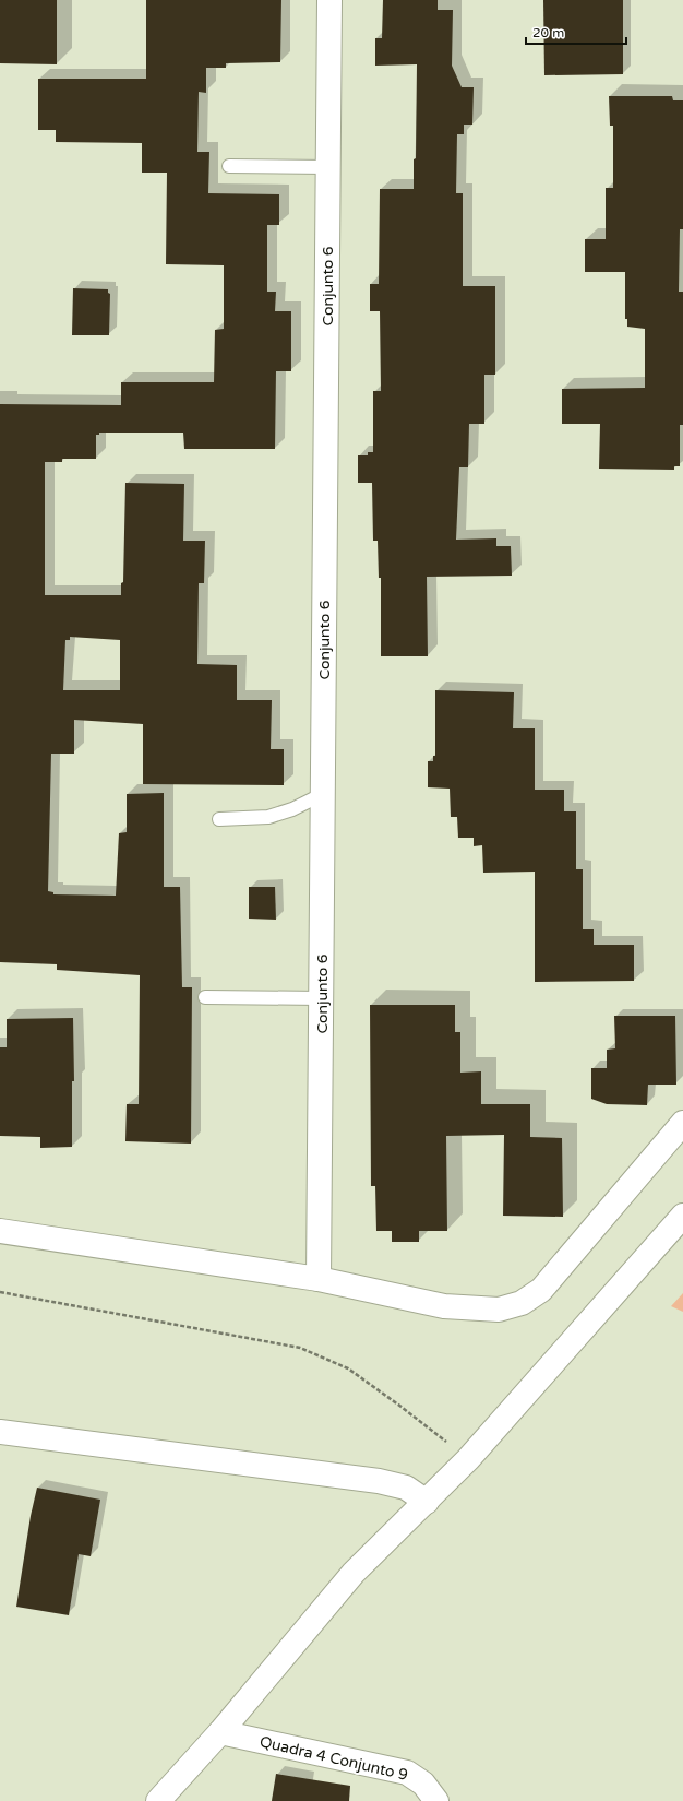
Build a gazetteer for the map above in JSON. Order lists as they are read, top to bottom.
{
  "streets": {
    "street": ["Conjunto 6", "Quadra 4 Conjunto 9"]
  },
  "scale_bar": "20 m"
}
